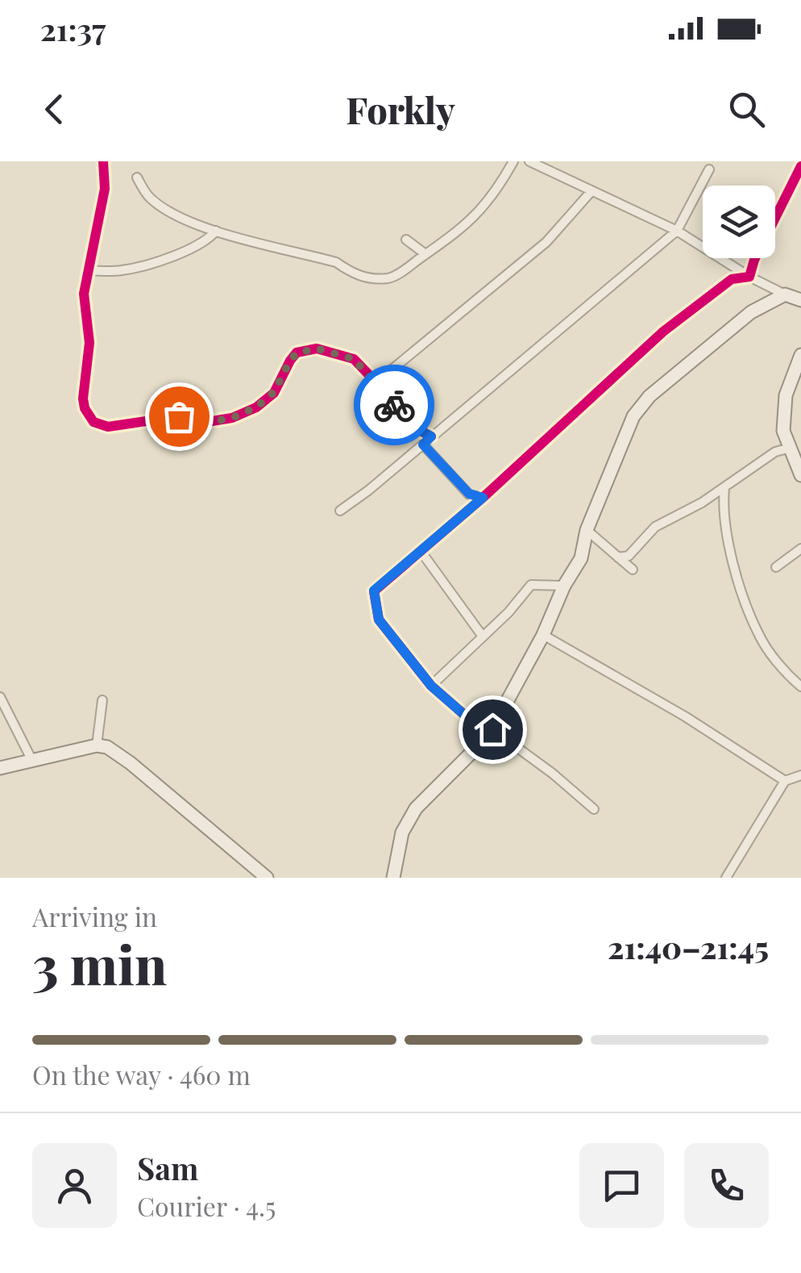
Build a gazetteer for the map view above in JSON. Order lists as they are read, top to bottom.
{
  "page": {
    "status": "21:37",
    "header": "Forkly",
    "heading": ["3 min", "Arriving in", "21:40–21:45"],
    "panel": ["Sam", "Courier · 4.5"],
    "bar": "On the way · 460 m"
  }
}
